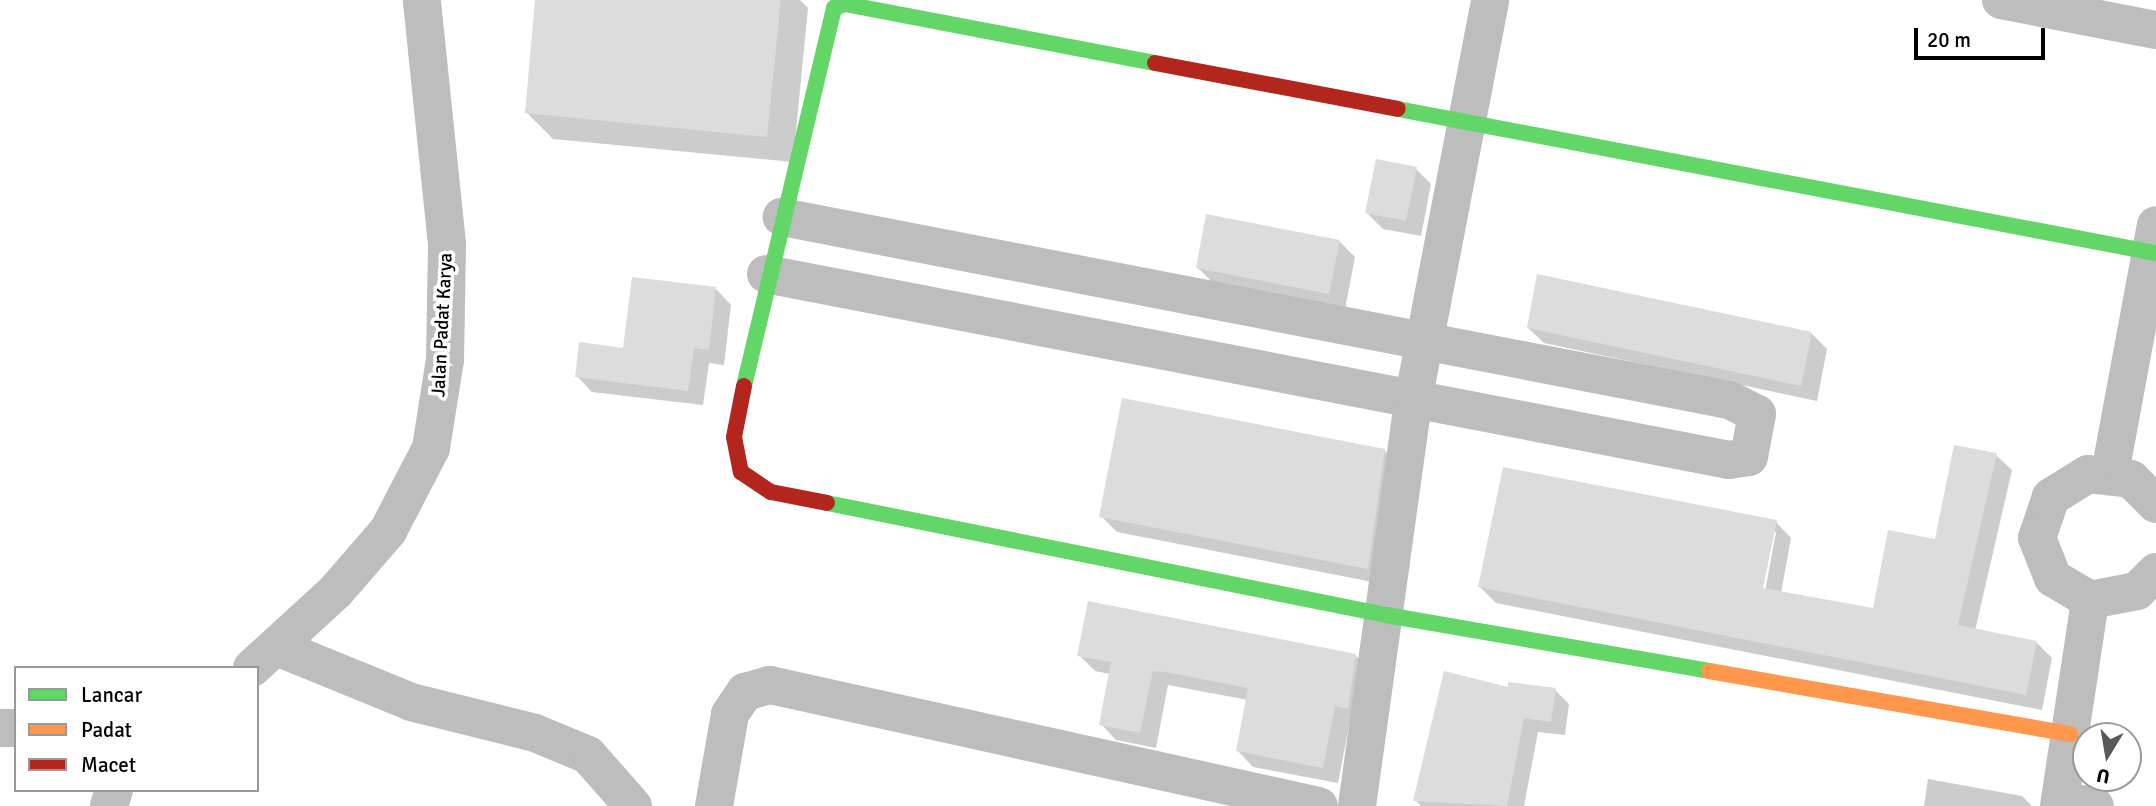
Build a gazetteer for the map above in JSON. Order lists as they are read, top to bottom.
{
  "streets": {
    "street": ["Jalan Padat Karya"]
  },
  "legend": ["Lancar", "Padat", "Macet"],
  "scale_bar": "20 m",
  "north": "bottom"
}
